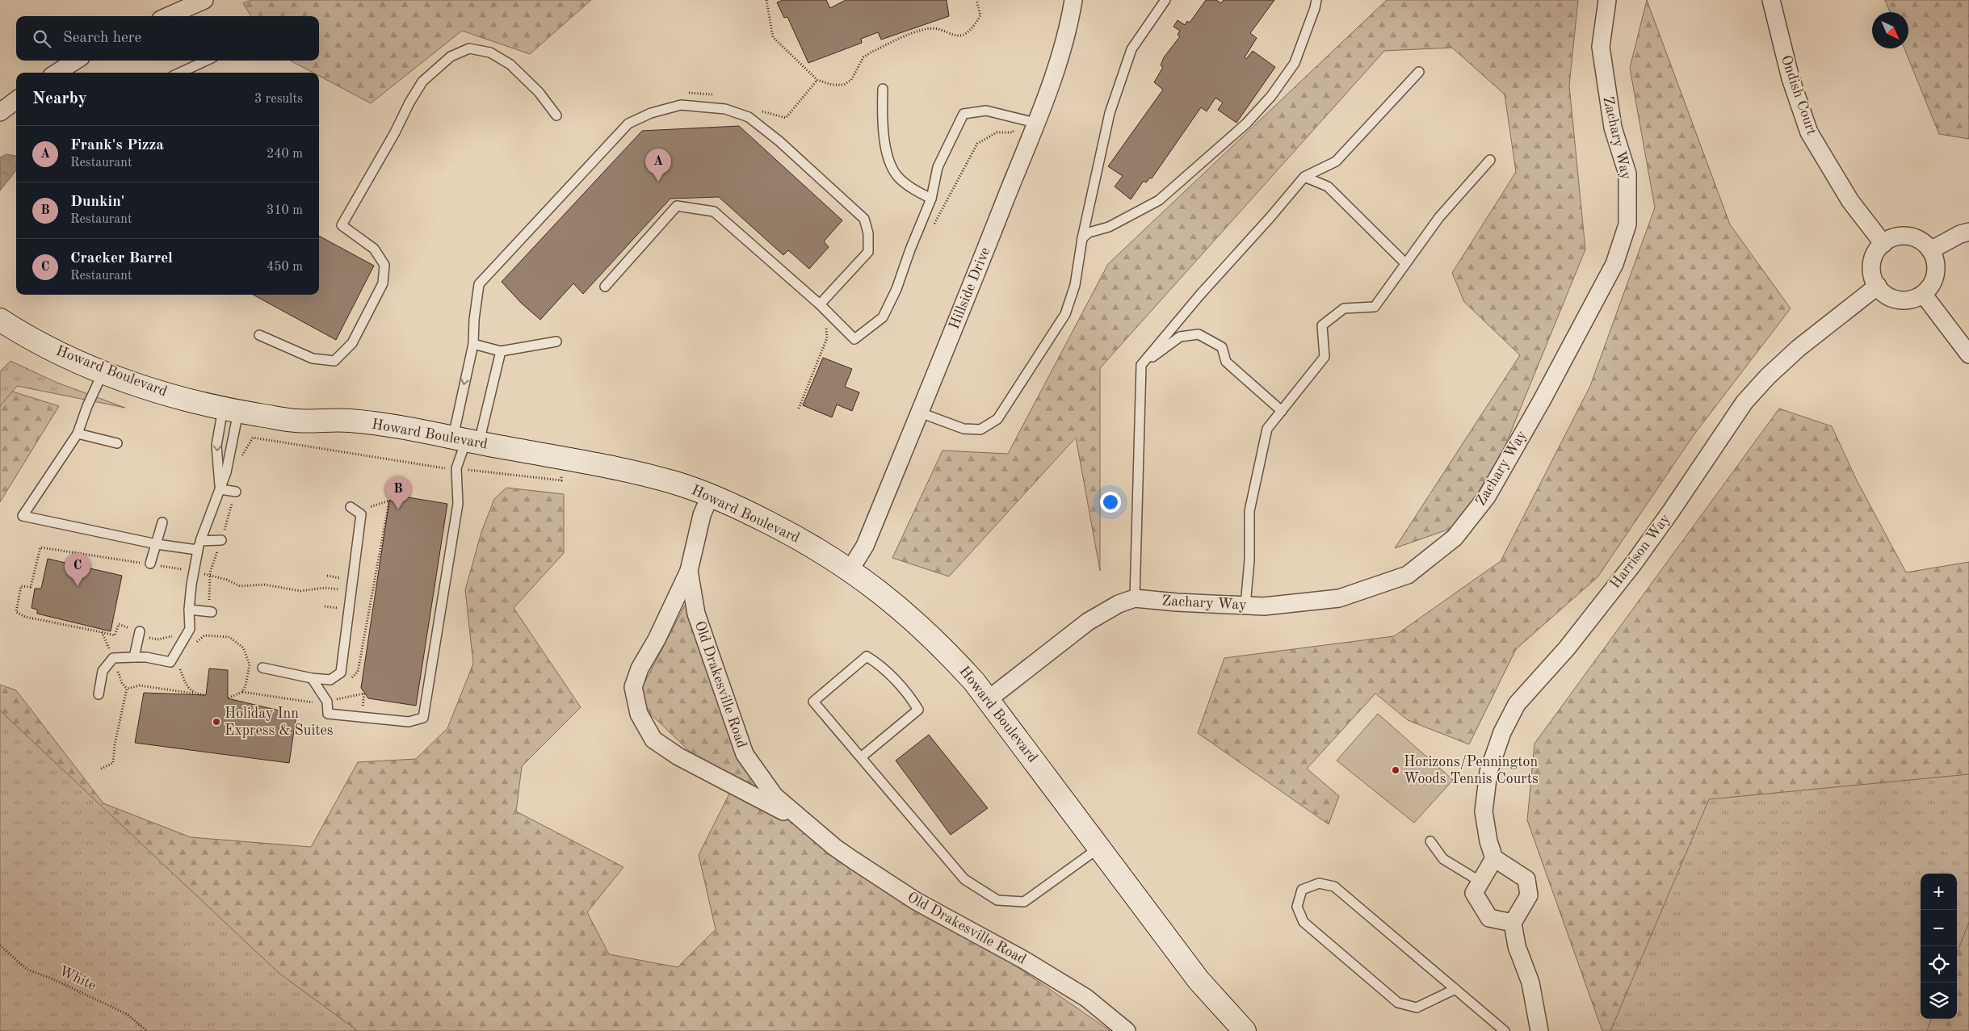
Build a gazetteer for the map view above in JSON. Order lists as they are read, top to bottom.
{
  "streets": {
    "main road": ["Howard Boulevard"],
    "street": [
      "Ondish Court",
      "Zachary Way",
      "Hillside Drive",
      "Harrison Way",
      "Old Drakesville Road"
    ],
    "path": ["White"]
  },
  "crossings": [
    ["Ondish Court", "Harrison Way"],
    ["Zachary Way", "Howard Boulevard"],
    ["Hillside Drive", "Howard Boulevard"],
    ["Howard Boulevard", "Old Drakesville Road"]
  ],
  "places": ["Holiday Inn Express & Suites", "Horizons/Pennington Woods Tennis Courts"],
  "north": "bottom right",
  "page": {
    "search": "Search here",
    "heading": ["Nearby", "3 results"],
    "list": [
      {
        "mark": "A",
        "name": "Frank's Pizza",
        "note": "Restaurant",
        "value": "240 m"
      },
      {
        "mark": "B",
        "name": "Dunkin'",
        "note": "Restaurant",
        "value": "310 m"
      },
      {
        "mark": "C",
        "name": "Cracker Barrel",
        "note": "Restaurant",
        "value": "450 m"
      }
    ],
    "pins": ["A", "B", "C"],
    "map_buttons": ["+", "−"]
  }
}
